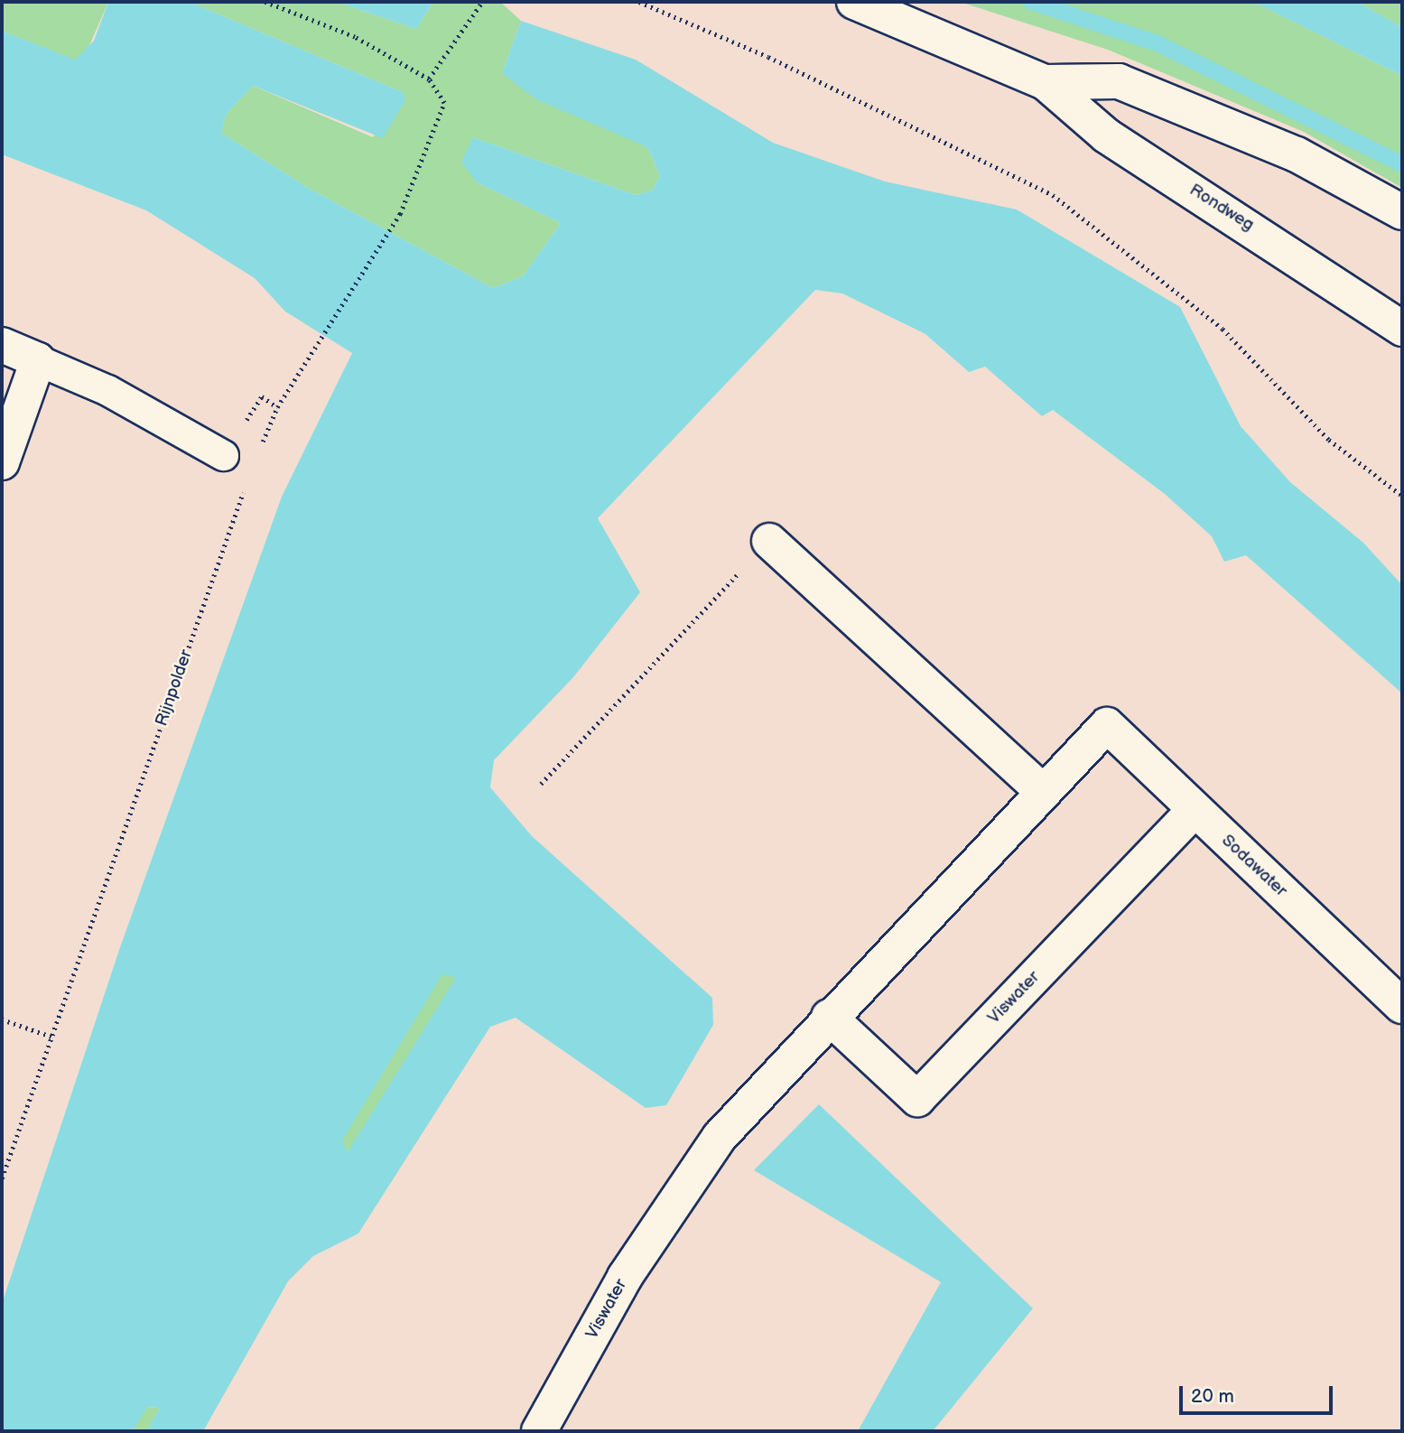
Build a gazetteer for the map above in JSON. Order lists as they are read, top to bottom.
{
  "streets": {
    "street": ["Rondweg", "Sodawater", "Viswater"],
    "path": ["Rijnpolder"]
  },
  "crossings": [
    ["Sodawater", "Viswater"]
  ],
  "scale_bar": "20 m"
}
